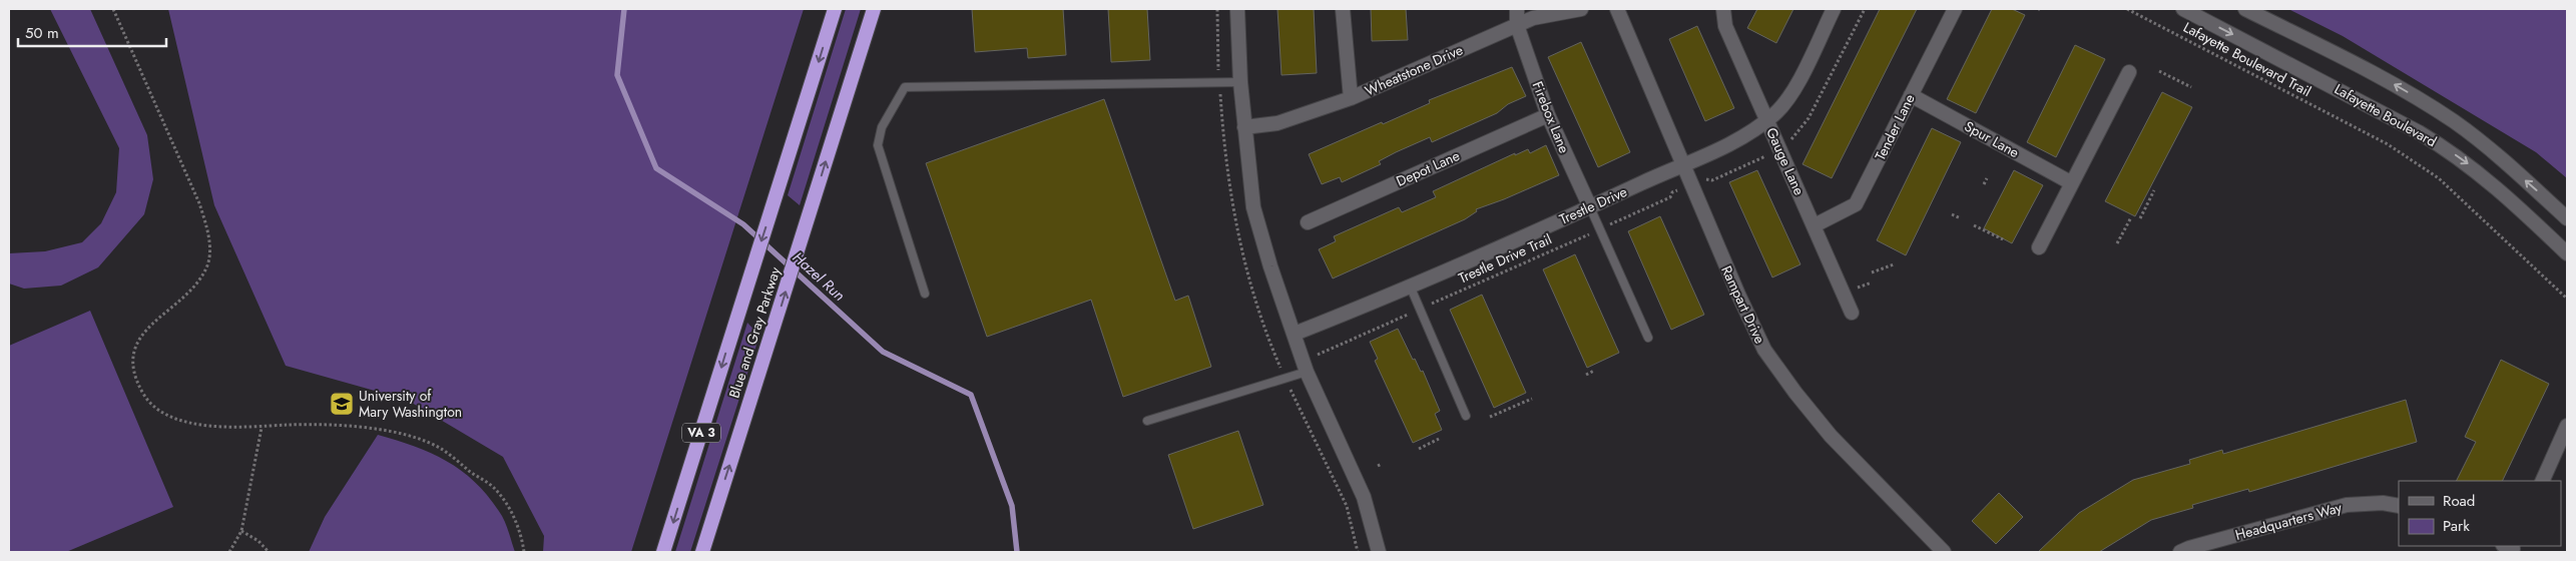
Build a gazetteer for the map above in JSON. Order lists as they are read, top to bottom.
{
  "streets": {
    "highway": ["Blue and Gray Parkway", "VA 3"],
    "street": [
      "Wheatstone Drive",
      "Lafayette Boulevard",
      "Firebox Lane",
      "Tender Lane",
      "Spur Lane",
      "Gauge Lane",
      "Depot Lane",
      "Trestle Drive",
      "Rampart Drive",
      "Headquarters Way"
    ],
    "path": ["Lafayette Boulevard Trail", "Trestle Drive Trail"]
  },
  "crossings": [
    ["Wheatstone Drive", "Firebox Lane"],
    ["Firebox Lane", "Depot Lane"],
    ["Firebox Lane", "Trestle Drive"],
    ["Tender Lane", "Spur Lane"],
    ["Tender Lane", "Gauge Lane"],
    ["Gauge Lane", "Trestle Drive"],
    ["Trestle Drive", "Rampart Drive"]
  ],
  "water": ["Hazel Run"],
  "places": {
    "school or university": ["University of Mary Washington"]
  },
  "legend": ["Road", "Park"],
  "scale_bar": "50 m"
}
